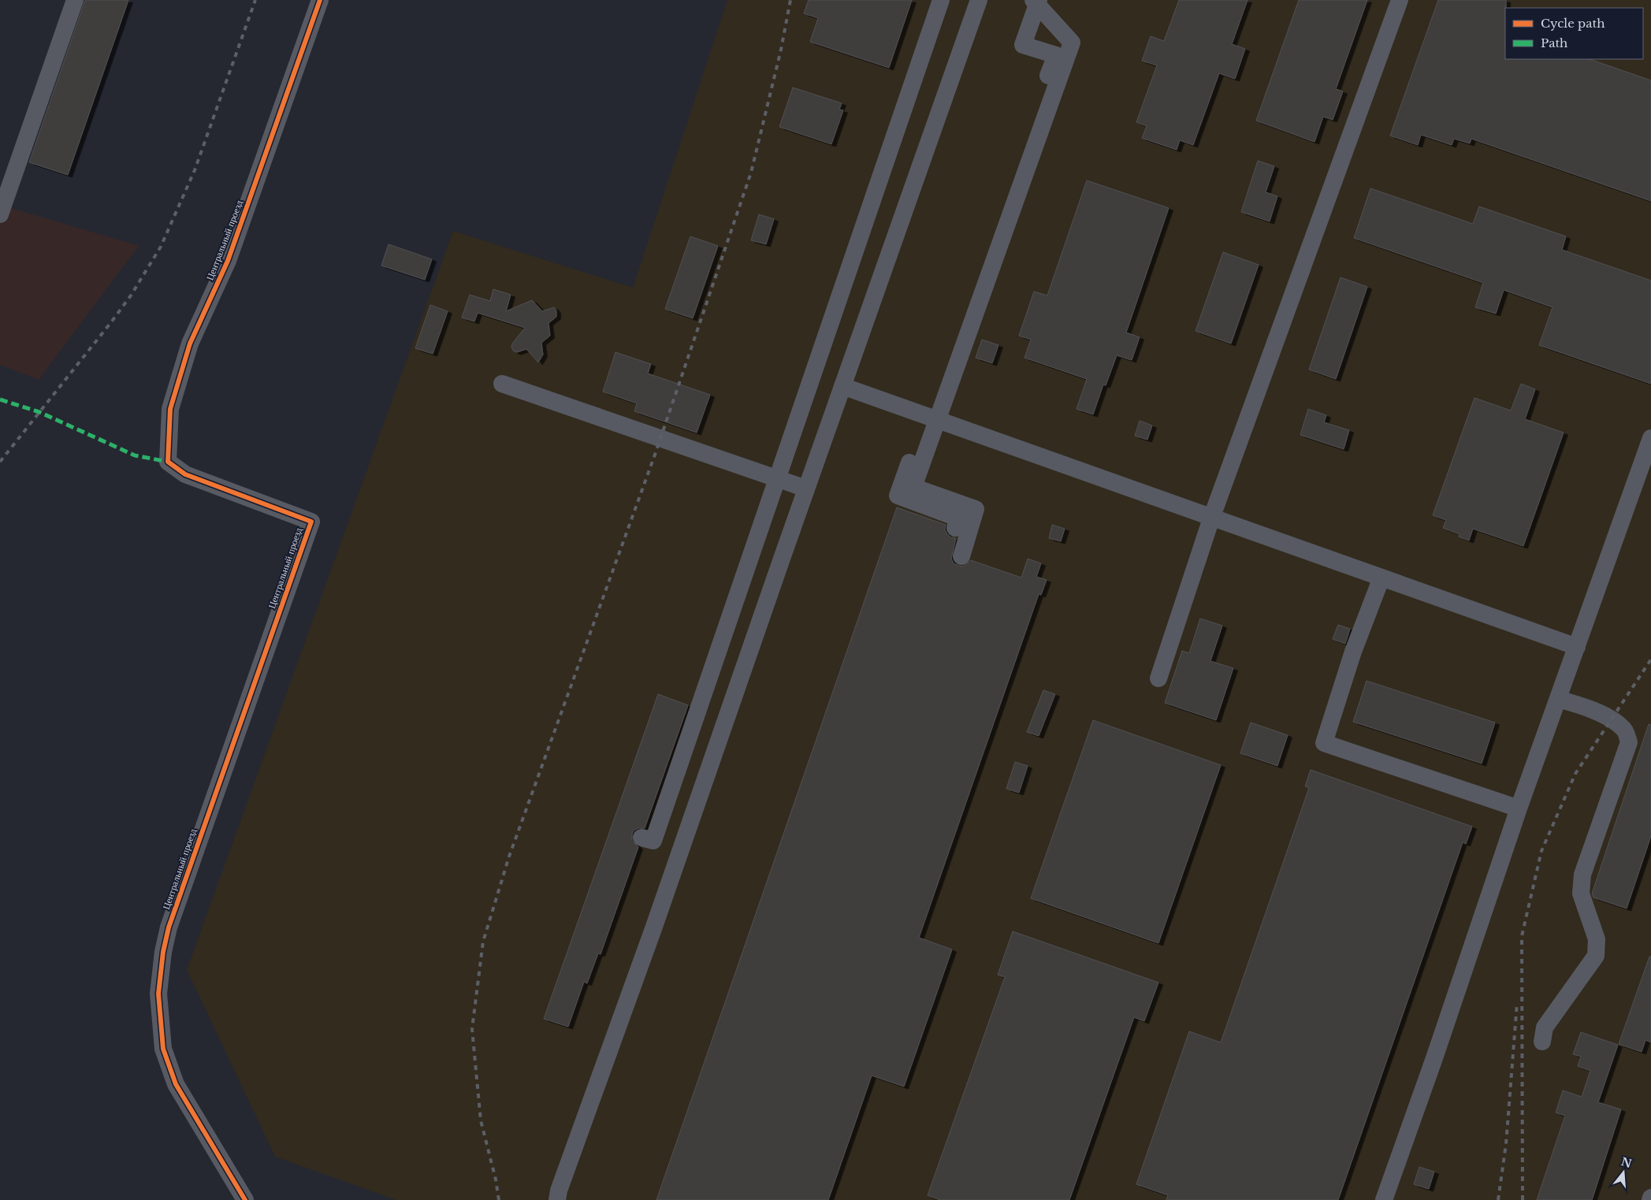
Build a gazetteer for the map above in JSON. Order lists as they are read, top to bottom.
{
  "streets": {
    "street": ["Центральный проезд"]
  },
  "legend": ["Cycle path", "Path"],
  "north": "top"
}
